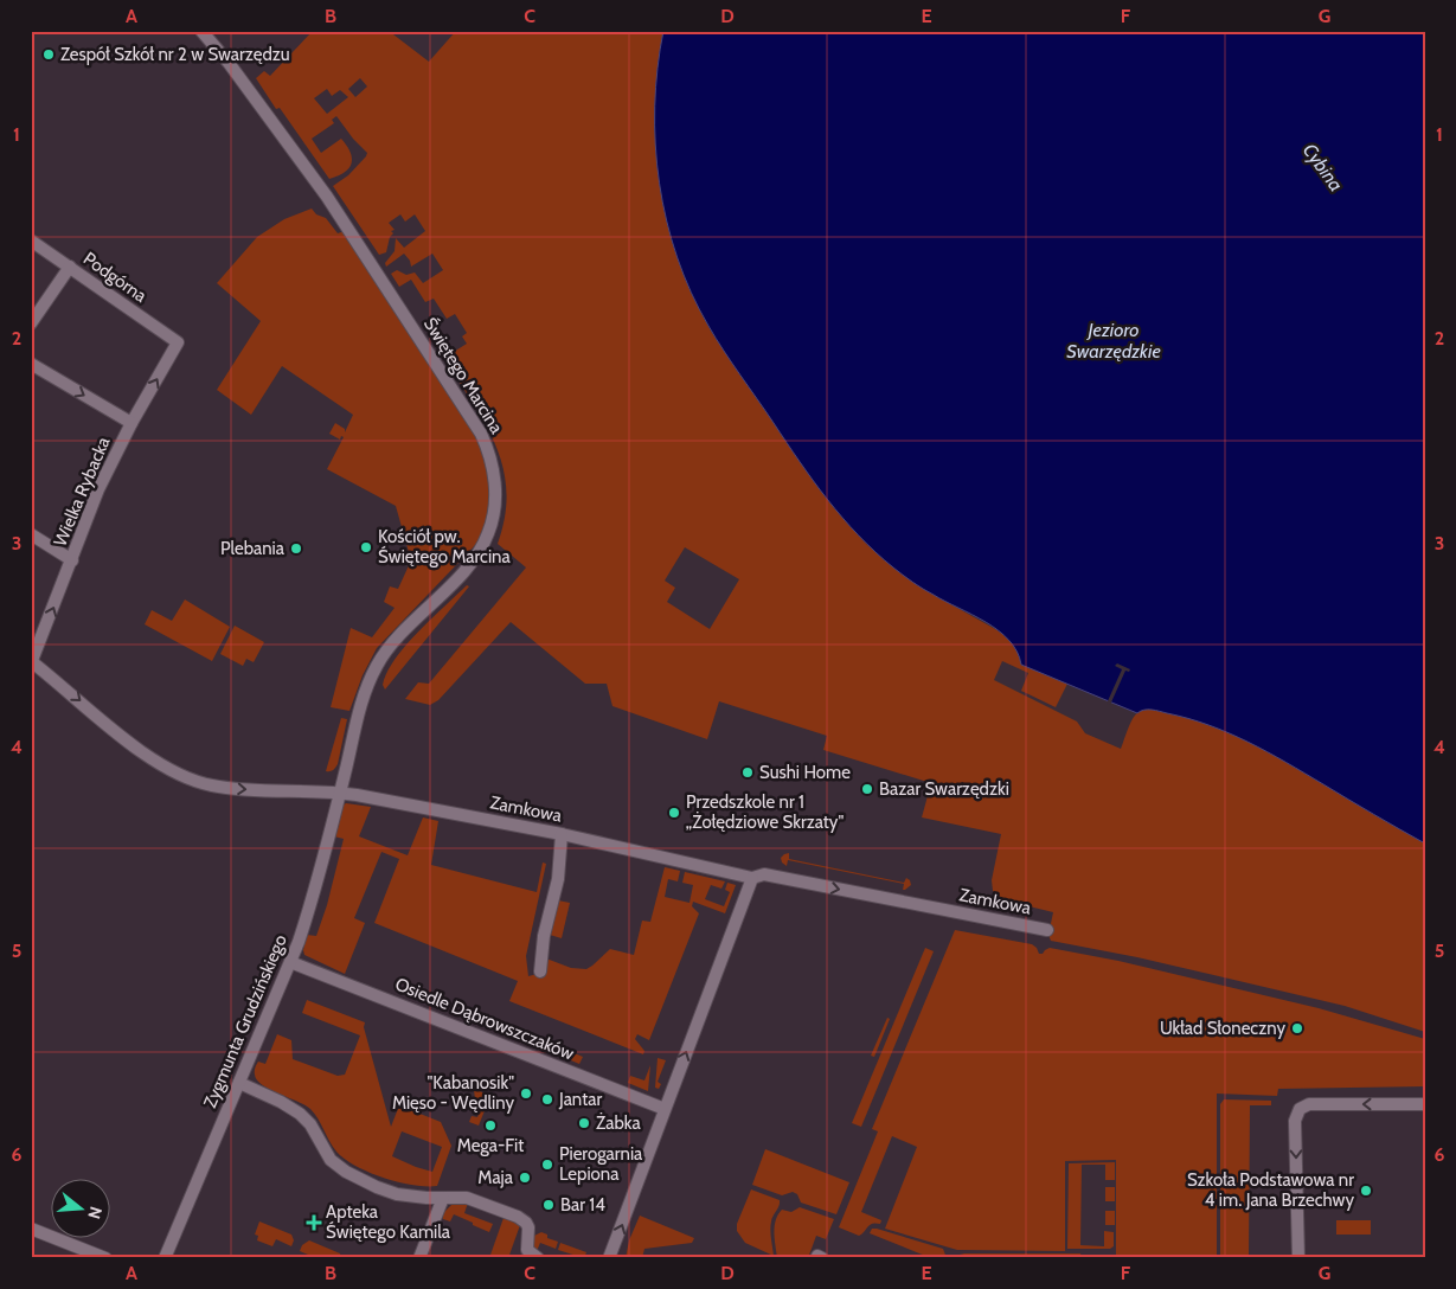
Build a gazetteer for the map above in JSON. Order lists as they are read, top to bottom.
{
  "streets": {
    "street": [
      "Podgórna",
      "Świętego Marcina",
      "Wielka Rybacka",
      "Zamkowa",
      "Osiedle Dąbrowszczaków",
      "Zygmunta Grudzińskiego"
    ]
  },
  "crossings": [
    ["Podgórna", "Wielka Rybacka"],
    ["Świętego Marcina", "Zamkowa"],
    ["Świętego Marcina", "Zygmunta Grudzińskiego"],
    ["Wielka Rybacka", "Zamkowa"],
    ["Zamkowa", "Zygmunta Grudzińskiego"],
    ["Osiedle Dąbrowszczaków", "Zygmunta Grudzińskiego"]
  ],
  "one_way": ["Wielka Rybacka", "Zamkowa"],
  "water": ["Cybina", "Jezioro Swarzędzkie"],
  "places": {
    "other": [
      "Zespół Szkół nr 2 w Swarzędzu",
      "Kościół pw. Świętego Marcina",
      "Plebania",
      "Sushi Home",
      "Bazar Swarzędzki",
      "Przedszkole nr 1 „Żołędziowe Skrzaty\"",
      "Układ Słoneczny",
      "\"Kabanosik\" Mięso - Wędliny",
      "Jantar",
      "Żabka",
      "Mega-Fit",
      "Pierogarnia Lepiona",
      "Maja",
      "Szkoła Podstawowa nr 4 im. Jana Brzechwy",
      "Bar 14"
    ],
    "health": ["Apteka Świętego Kamila"]
  },
  "north": "right",
  "grid": {
    "columns": [
      "A",
      "B",
      "C",
      "D",
      "E",
      "F",
      "G"
    ],
    "rows": [
      "1",
      "2",
      "3",
      "4",
      "5",
      "6"
    ]
  }
}
